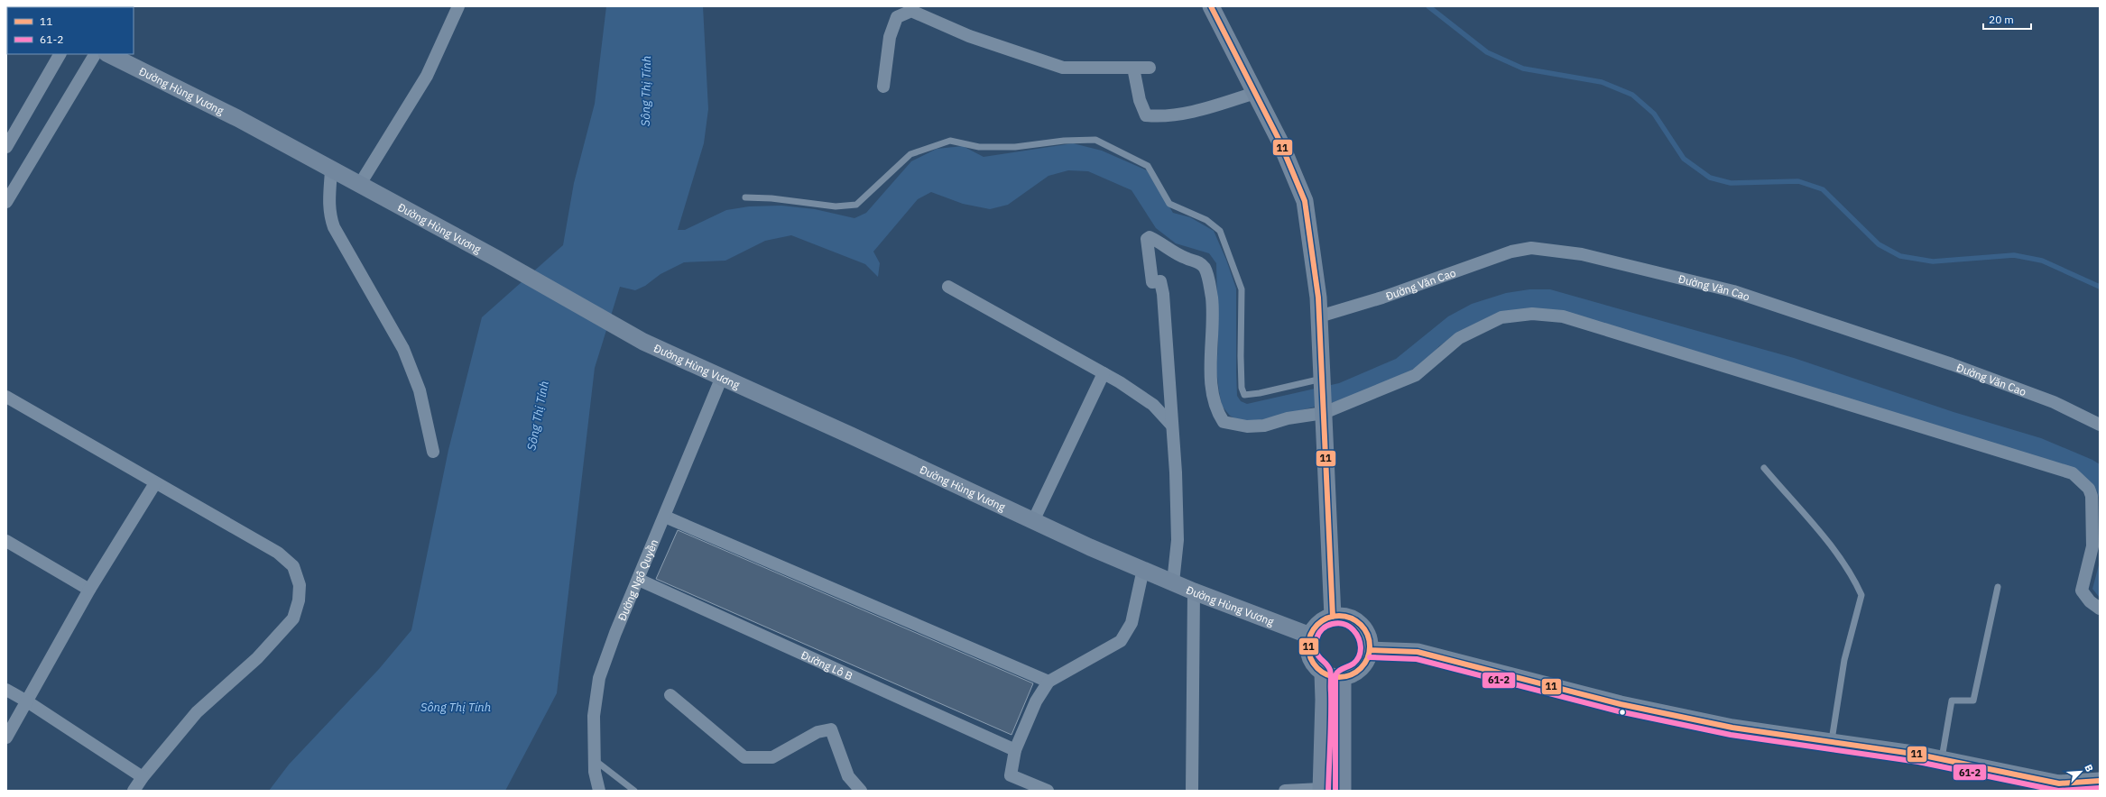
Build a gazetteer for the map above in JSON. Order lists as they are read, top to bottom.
{
  "streets": {
    "main road": ["Đường Hùng Vương"],
    "street": ["Đường Văn Cao", "Đường Ngô Quyền", "Đường Lô B"]
  },
  "crossings": [
    ["Đường Hùng Vương", "Đường Ngô Quyền"],
    ["Đường Ngô Quyền", "Đường Lô B"]
  ],
  "water": ["Sông Thị Tính"],
  "lines": ["transit line 11", "transit line 61-2"],
  "legend": ["11", "61-2"],
  "scale_bar": "20 m",
  "north": "top right"
}
